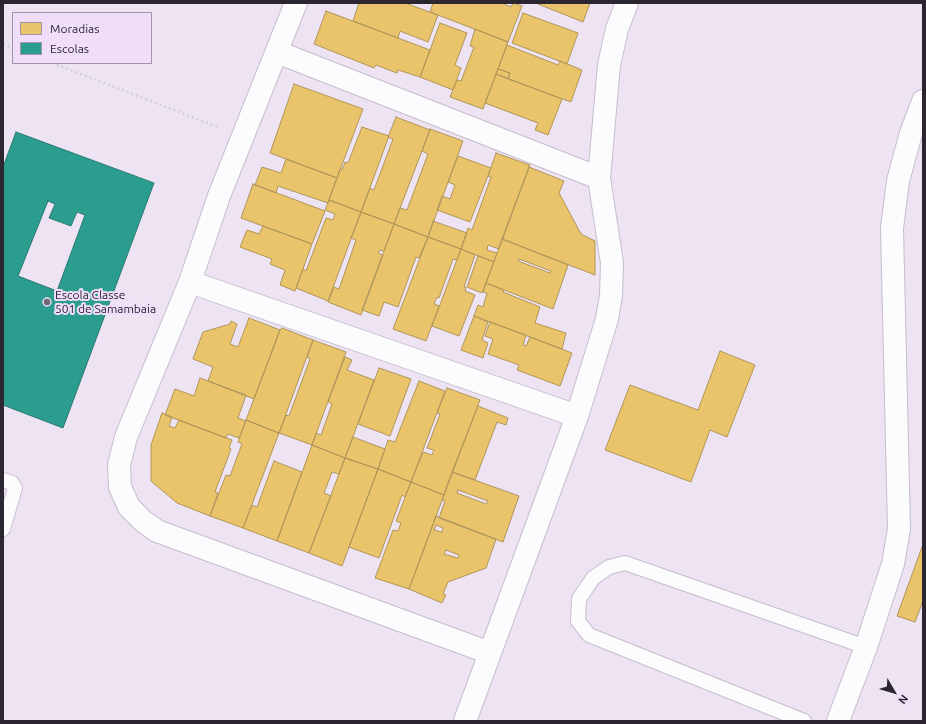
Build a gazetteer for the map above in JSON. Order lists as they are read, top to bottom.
{
  "places": ["Escola Classe 501 de Samambaia"],
  "legend": ["Moradias", "Escolas"],
  "north": "bottom right"
}
